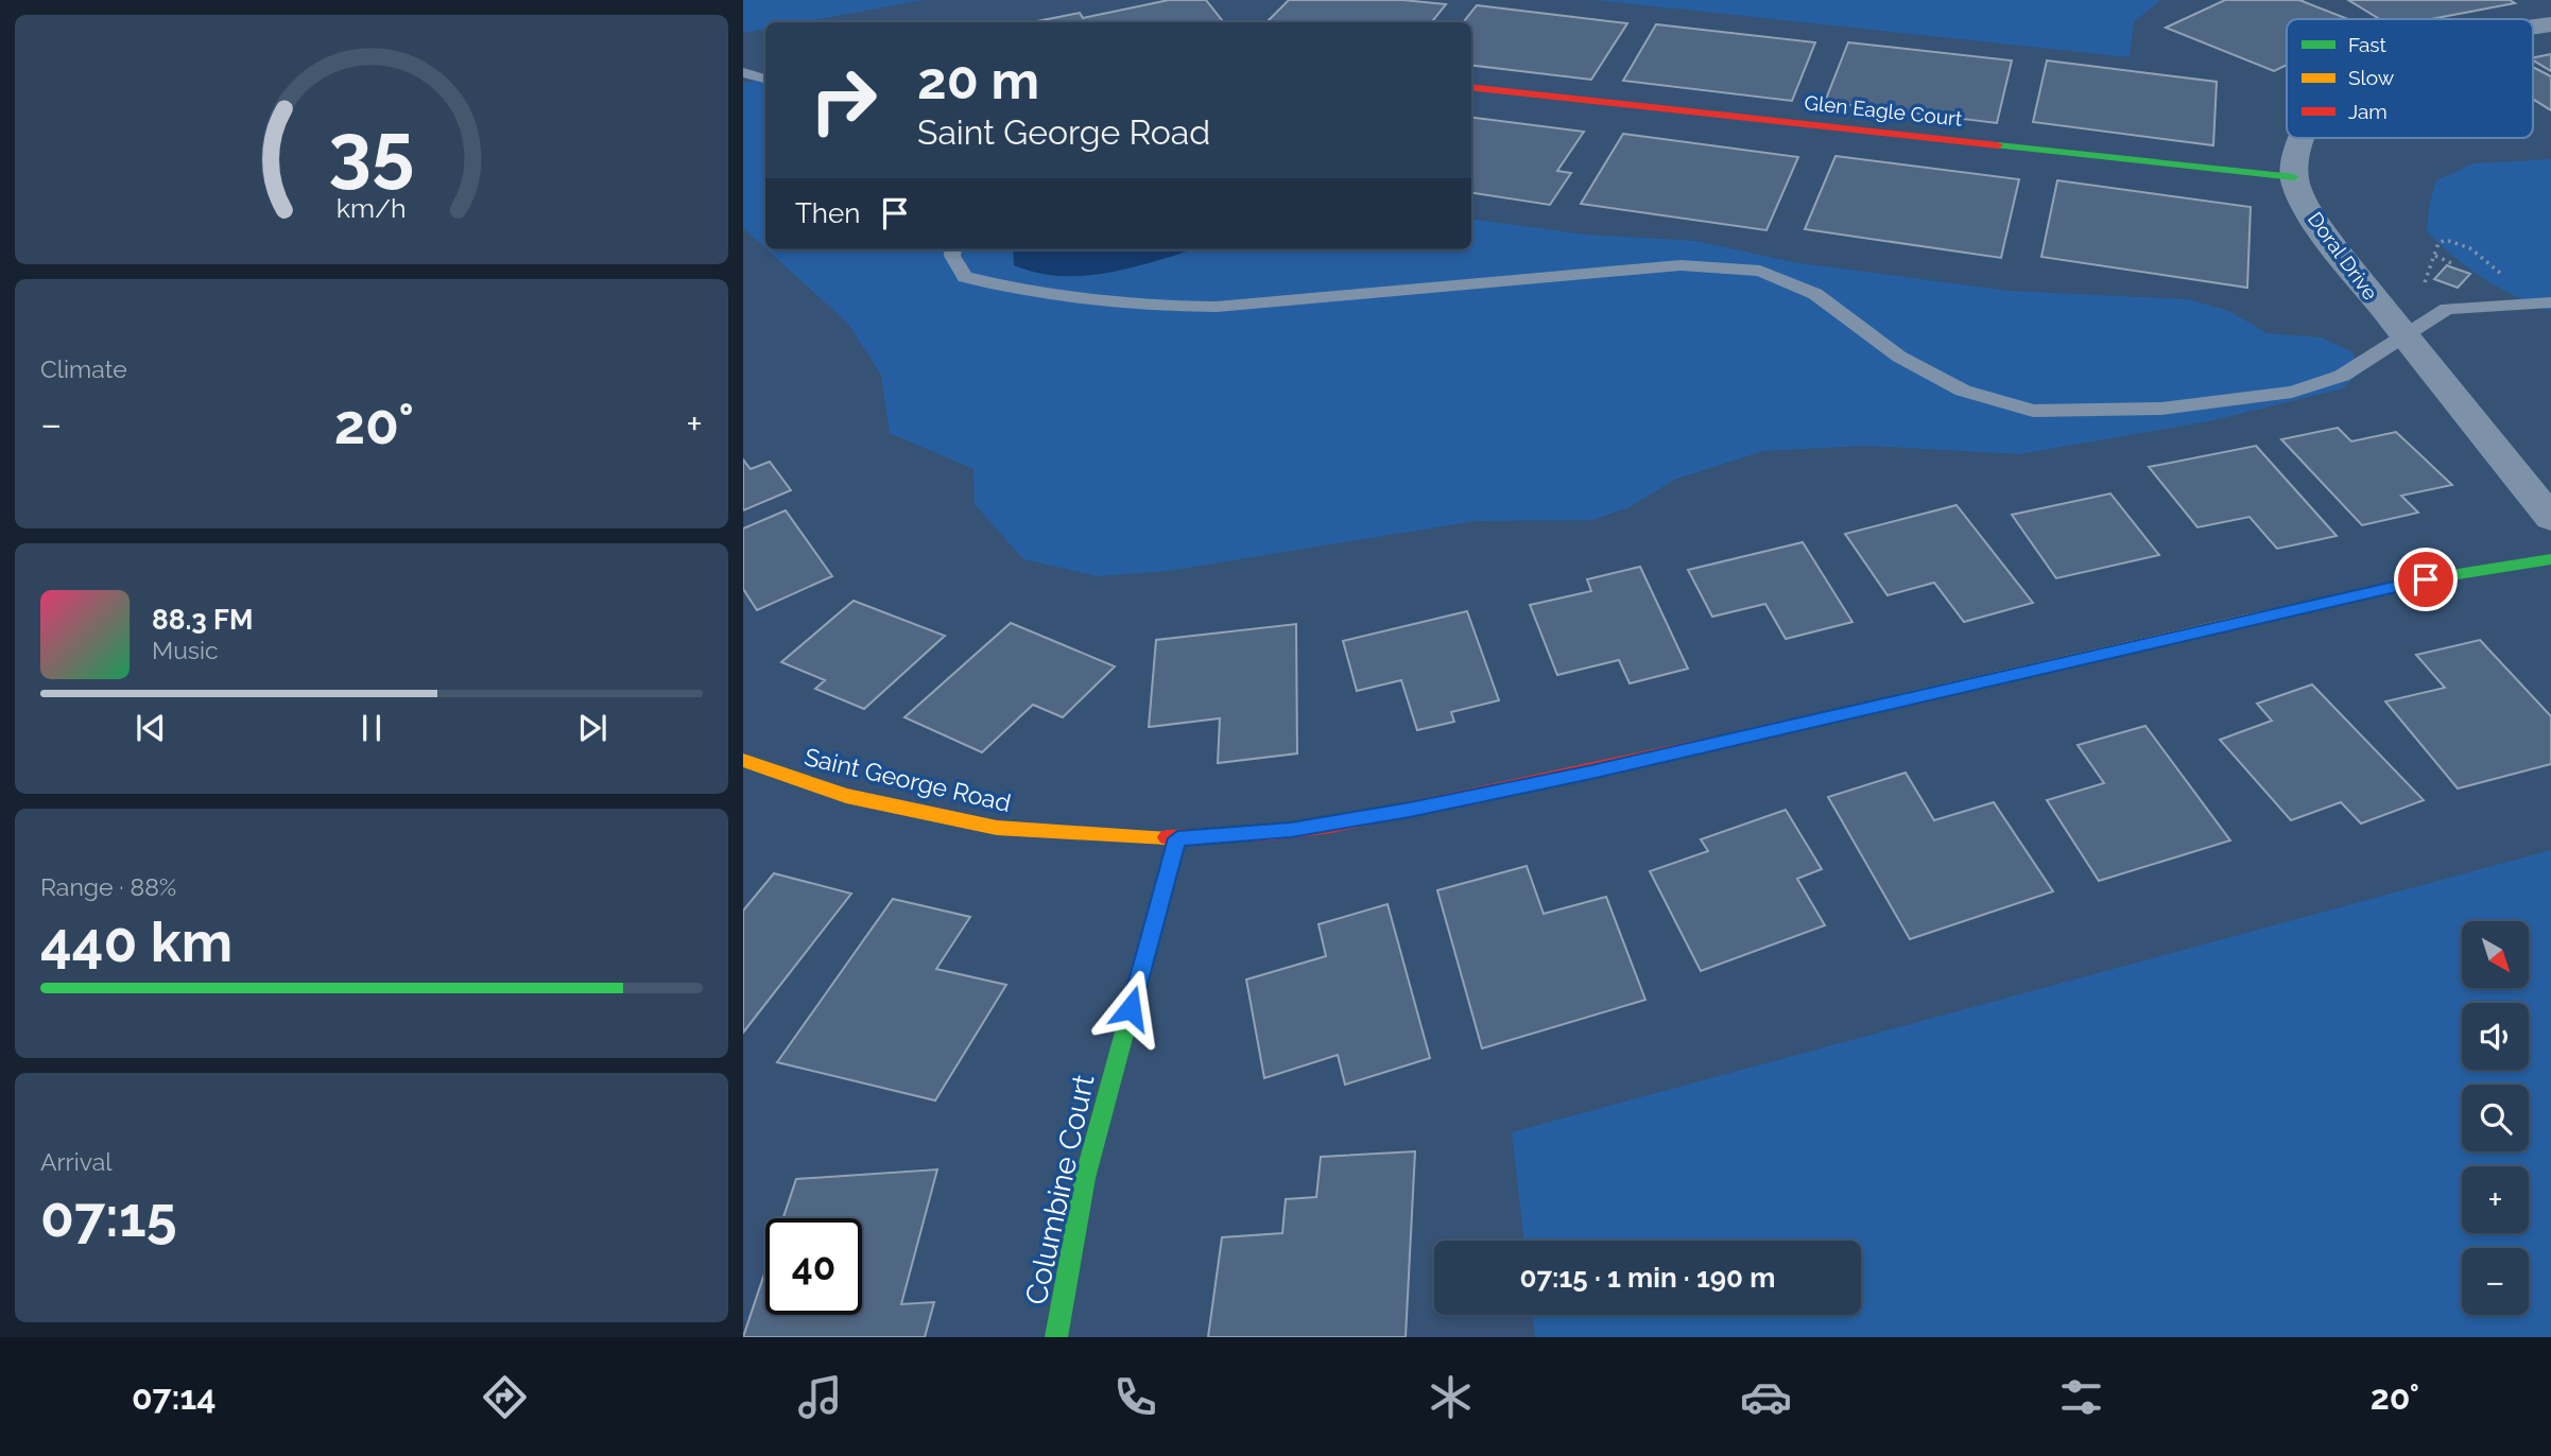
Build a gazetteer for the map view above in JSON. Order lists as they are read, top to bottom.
{
  "streets": {
    "street": [
      "Glen Eagle Court",
      "Doral Drive",
      "Saint George Road",
      "Columbine Court"
    ]
  },
  "crossings": [
    ["Glen Eagle Court", "Doral Drive"],
    ["Saint George Road", "Columbine Court"]
  ],
  "legend": ["Fast", "Slow", "Jam"],
  "north": "bottom right",
  "page": {
    "turn": ["20 m", "Saint George Road"],
    "then": "Then",
    "tile": [
      "Climate",
      ["Range · 88%", "440 km"],
      ["Arrival", "07:15"]
    ],
    "heat": ["−", "20°", "+"],
    "song": ["88.3 FM", "Music"],
    "map_buttons": ["+", "−"],
    "limit": "40",
    "trip": "07:15 · 1 min · 190 m",
    "tabs": ["07:14", "20°"],
    "gauge": ["35", "km/h"]
  }
}
